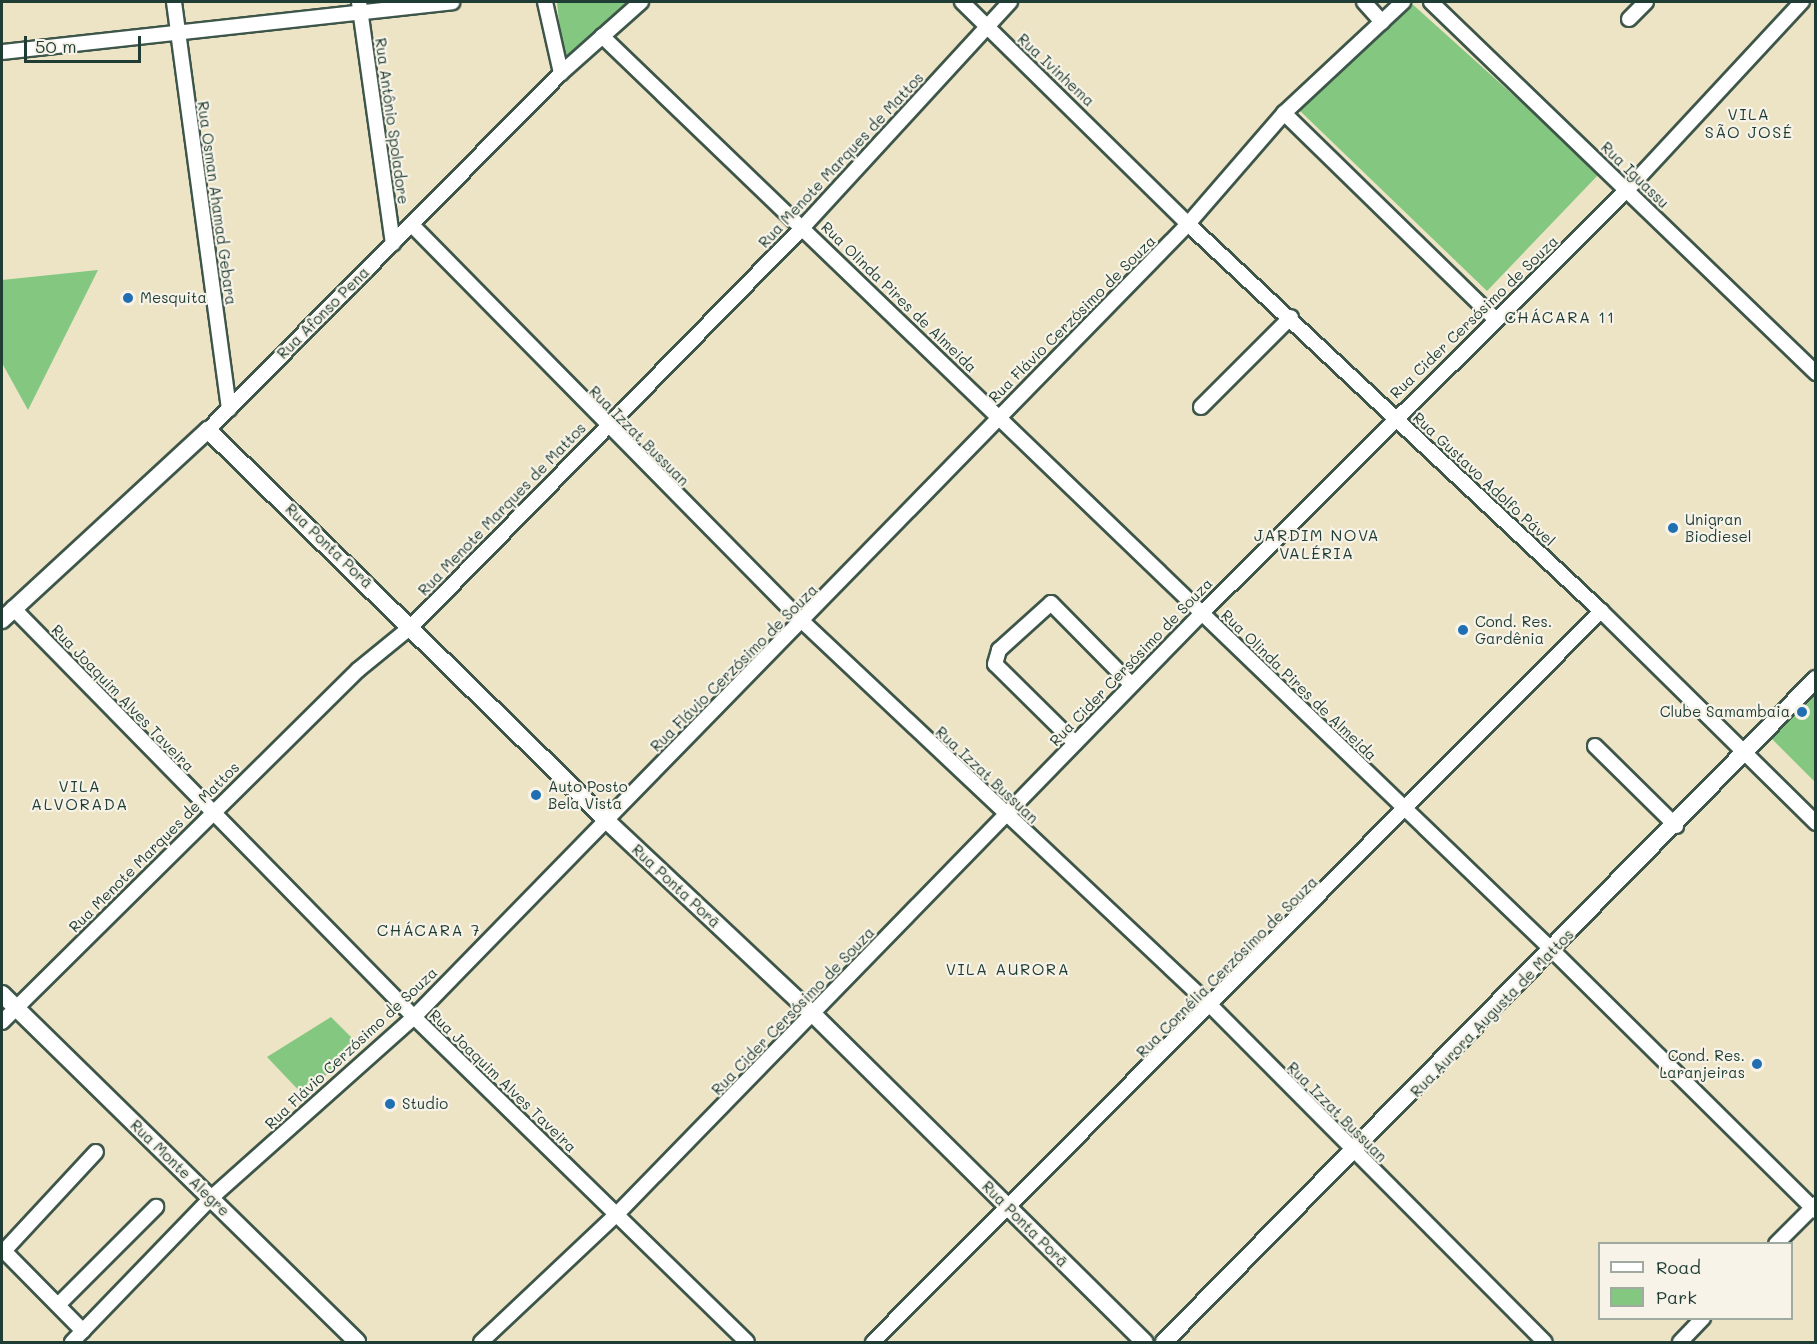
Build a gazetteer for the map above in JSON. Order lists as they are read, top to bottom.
{
  "streets": {
    "street": [
      "Rua Ivinhema",
      "Rua Antônio Spoladore",
      "Rua Menote Marques de Mattos",
      "Rua Iguassu",
      "Rua Osman Ahamad Gebara",
      "Rua Olinda Pires de Almeida",
      "Rua Afonso Pena",
      "Rua Cider Cersósimo de Souza",
      "Rua Flávio Cerzósimo de Souza",
      "Rua Izzat Bussuan",
      "Rua Gustavo Adolfo Pável",
      "Rua Ponta Porã",
      "Rua Joaquim Alves Taveira",
      "Rua Cornélia Cerzósimo de Souza",
      "Rua Aurora Augusta de Mattos",
      "Rua Monte Alegre"
    ]
  },
  "crossings": [
    ["Rua Ivinhema", "Rua Menote Marques de Mattos"],
    ["Rua Ivinhema", "Rua Gustavo Adolfo Pável"],
    ["Rua Antônio Spoladore", "Rua Afonso Pena"],
    ["Rua Menote Marques de Mattos", "Rua Olinda Pires de Almeida"],
    ["Rua Menote Marques de Mattos", "Rua Izzat Bussuan"],
    ["Rua Menote Marques de Mattos", "Rua Ponta Porã"],
    ["Rua Menote Marques de Mattos", "Rua Joaquim Alves Taveira"],
    ["Rua Menote Marques de Mattos", "Rua Monte Alegre"],
    ["Rua Iguassu", "Rua Cider Cersósimo de Souza"],
    ["Rua Osman Ahamad Gebara", "Rua Afonso Pena"],
    ["Rua Olinda Pires de Almeida", "Rua Afonso Pena"],
    ["Rua Olinda Pires de Almeida", "Rua Cider Cersósimo de Souza"],
    ["Rua Olinda Pires de Almeida", "Rua Flávio Cerzósimo de Souza"],
    ["Rua Olinda Pires de Almeida", "Rua Cornélia Cerzósimo de Souza"],
    ["Rua Olinda Pires de Almeida", "Rua Aurora Augusta de Mattos"],
    ["Rua Afonso Pena", "Rua Izzat Bussuan"],
    ["Rua Afonso Pena", "Rua Ponta Porã"],
    ["Rua Afonso Pena", "Rua Joaquim Alves Taveira"],
    ["Rua Cider Cersósimo de Souza", "Rua Izzat Bussuan"],
    ["Rua Cider Cersósimo de Souza", "Rua Gustavo Adolfo Pável"],
    ["Rua Cider Cersósimo de Souza", "Rua Ponta Porã"],
    ["Rua Cider Cersósimo de Souza", "Rua Joaquim Alves Taveira"],
    ["Rua Flávio Cerzósimo de Souza", "Rua Izzat Bussuan"],
    ["Rua Flávio Cerzósimo de Souza", "Rua Gustavo Adolfo Pável"],
    ["Rua Flávio Cerzósimo de Souza", "Rua Ponta Porã"],
    ["Rua Flávio Cerzósimo de Souza", "Rua Joaquim Alves Taveira"],
    ["Rua Flávio Cerzósimo de Souza", "Rua Monte Alegre"],
    ["Rua Izzat Bussuan", "Rua Cornélia Cerzósimo de Souza"],
    ["Rua Izzat Bussuan", "Rua Aurora Augusta de Mattos"],
    ["Rua Gustavo Adolfo Pável", "Rua Cornélia Cerzósimo de Souza"],
    ["Rua Gustavo Adolfo Pável", "Rua Aurora Augusta de Mattos"],
    ["Rua Ponta Porã", "Rua Cornélia Cerzósimo de Souza"]
  ],
  "districts": [
    "VILA SÃO JOSÉ",
    "CHÁCARA 11",
    "JARDIM NOVA VALÉRIA",
    "VILA ALVORADA",
    "CHÁCARA 7",
    "VILA AURORA"
  ],
  "places": [
    "Mesquita",
    "Unigran Biodiesel",
    "Cond. Res. Gardênia",
    "Clube Samambaia",
    "Auto Posto Bela Vista",
    "Cond. Res. Laranjeiras",
    "Studio"
  ],
  "legend": ["Road", "Park"],
  "scale_bar": "50 m"
}
